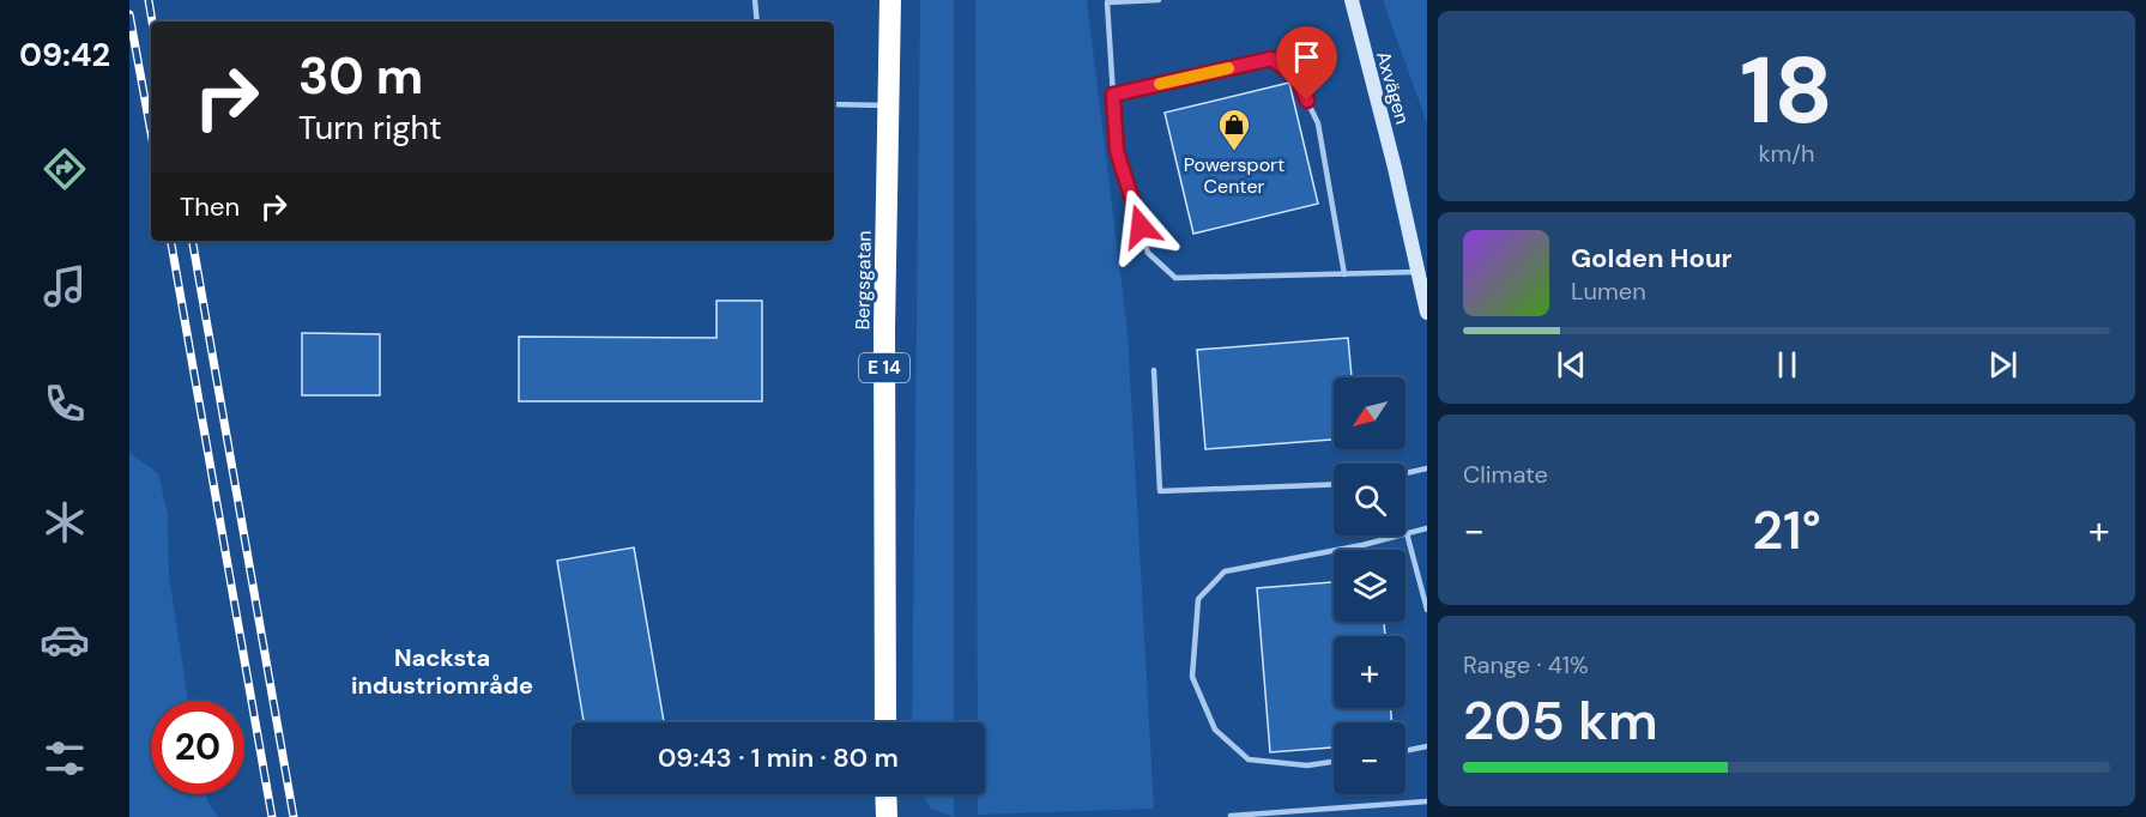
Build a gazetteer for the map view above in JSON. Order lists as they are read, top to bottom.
{
  "streets": {
    "highway": ["Bergsgatan", "E 14"],
    "street": ["Axvägen"]
  },
  "districts": ["Nacksta industriområde"],
  "places": {
    "shop": ["Powersport Center"]
  },
  "north": "bottom left",
  "page": {
    "tabs": "09:42",
    "tile": [
      ["18", "km/h"],
      "Climate",
      ["Range · 41%", "205 km"]
    ],
    "turn": ["30 m", "Turn right"],
    "then": "Then",
    "song": ["Golden Hour", "Lumen"],
    "map_buttons": ["+", "−"],
    "heat": ["−", "21°", "+"],
    "limit": "20",
    "trip": "09:43 · 1 min · 80 m"
  }
}
